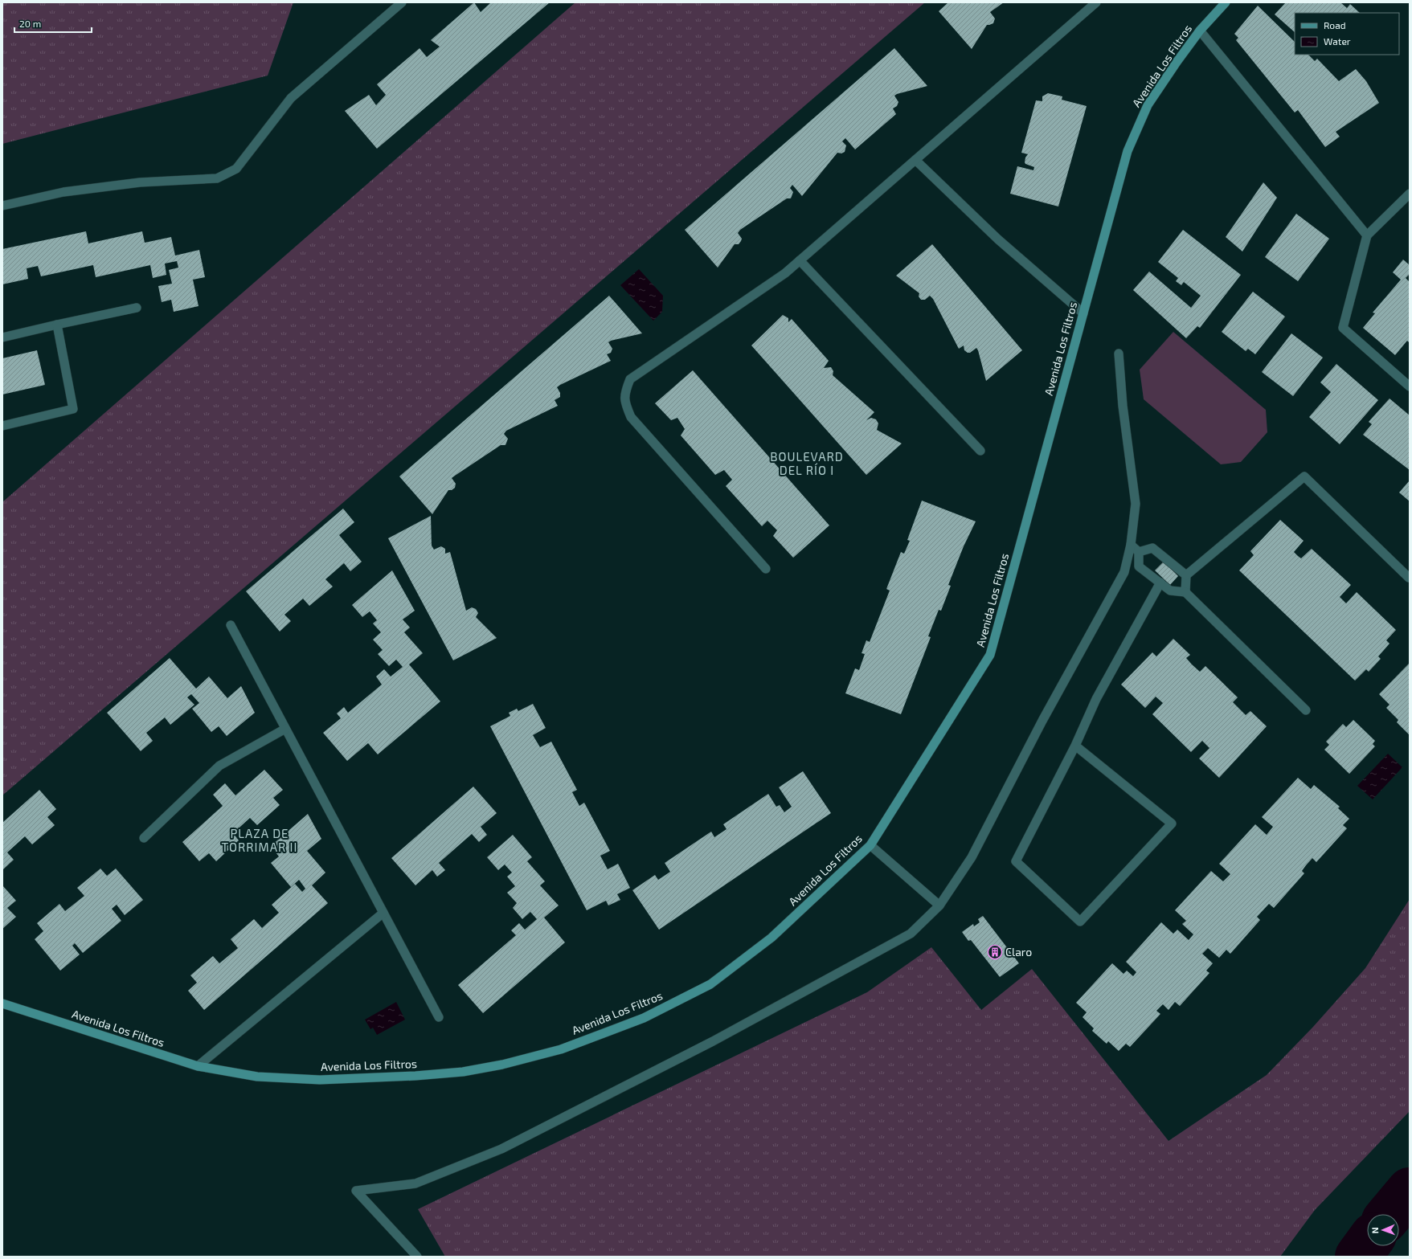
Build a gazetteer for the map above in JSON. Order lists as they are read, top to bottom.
{
  "streets": {
    "main road": ["Avenida Los Filtros"]
  },
  "districts": ["BOULEVARD DEL RÍO I", "PLAZA DE TORRIMAR II"],
  "places": {
    "building": ["Claro"]
  },
  "legend": ["Road", "Water"],
  "scale_bar": "20 m",
  "north": "left"
}
